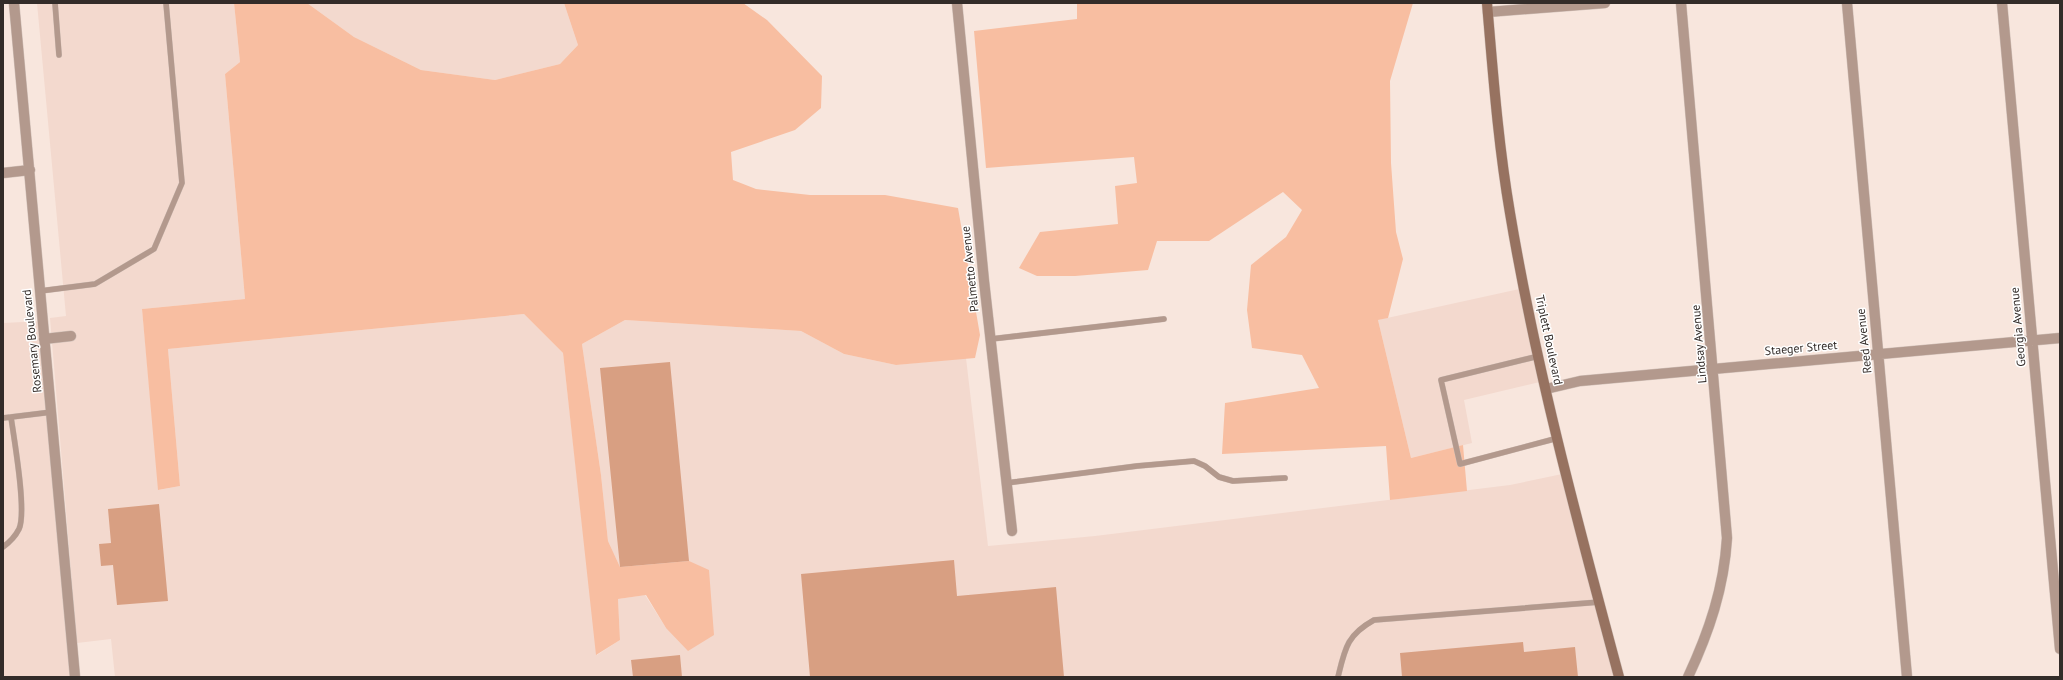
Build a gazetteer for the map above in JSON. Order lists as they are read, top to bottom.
{
  "streets": {
    "main road": ["Triplett Boulevard"],
    "street": [
      "Palmetto Avenue",
      "Georgia Avenue",
      "Rosemary Boulevard",
      "Reed Avenue",
      "Lindsay Avenue",
      "Staeger Street"
    ]
  },
  "crossings": [
    ["Georgia Avenue", "Staeger Street"],
    ["Triplett Boulevard", "Staeger Street"],
    ["Reed Avenue", "Staeger Street"],
    ["Lindsay Avenue", "Staeger Street"]
  ]
}
